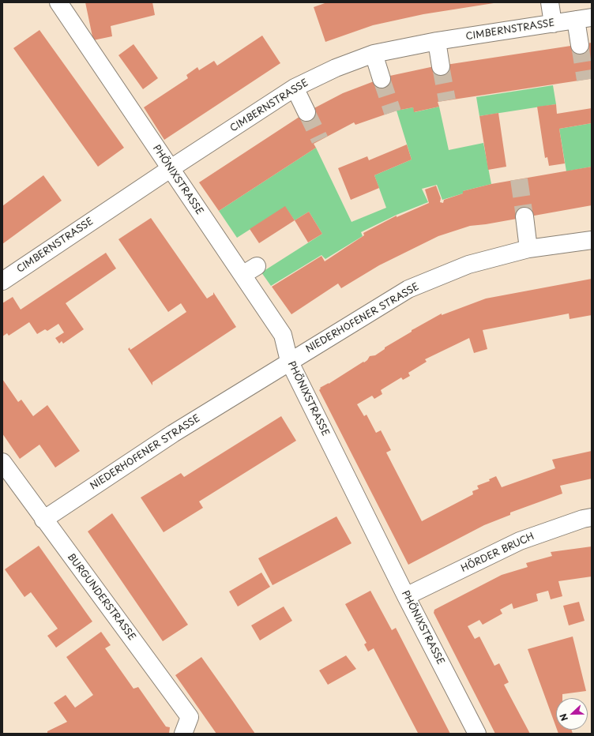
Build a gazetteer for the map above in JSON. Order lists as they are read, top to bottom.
{
  "streets": {
    "street": [
      "CIMBERNSTRASSE",
      "PHÖNIXSTRASSE",
      "NIEDERHOFENER STRASSE",
      "HÖRDER BRUCH",
      "BURGUNDERSTRASSE"
    ]
  },
  "crossings": [
    ["CIMBERNSTRASSE", "PHÖNIXSTRASSE"],
    ["PHÖNIXSTRASSE", "NIEDERHOFENER STRASSE"],
    ["PHÖNIXSTRASSE", "HÖRDER BRUCH"],
    ["NIEDERHOFENER STRASSE", "BURGUNDERSTRASSE"]
  ],
  "north": "left"
}
